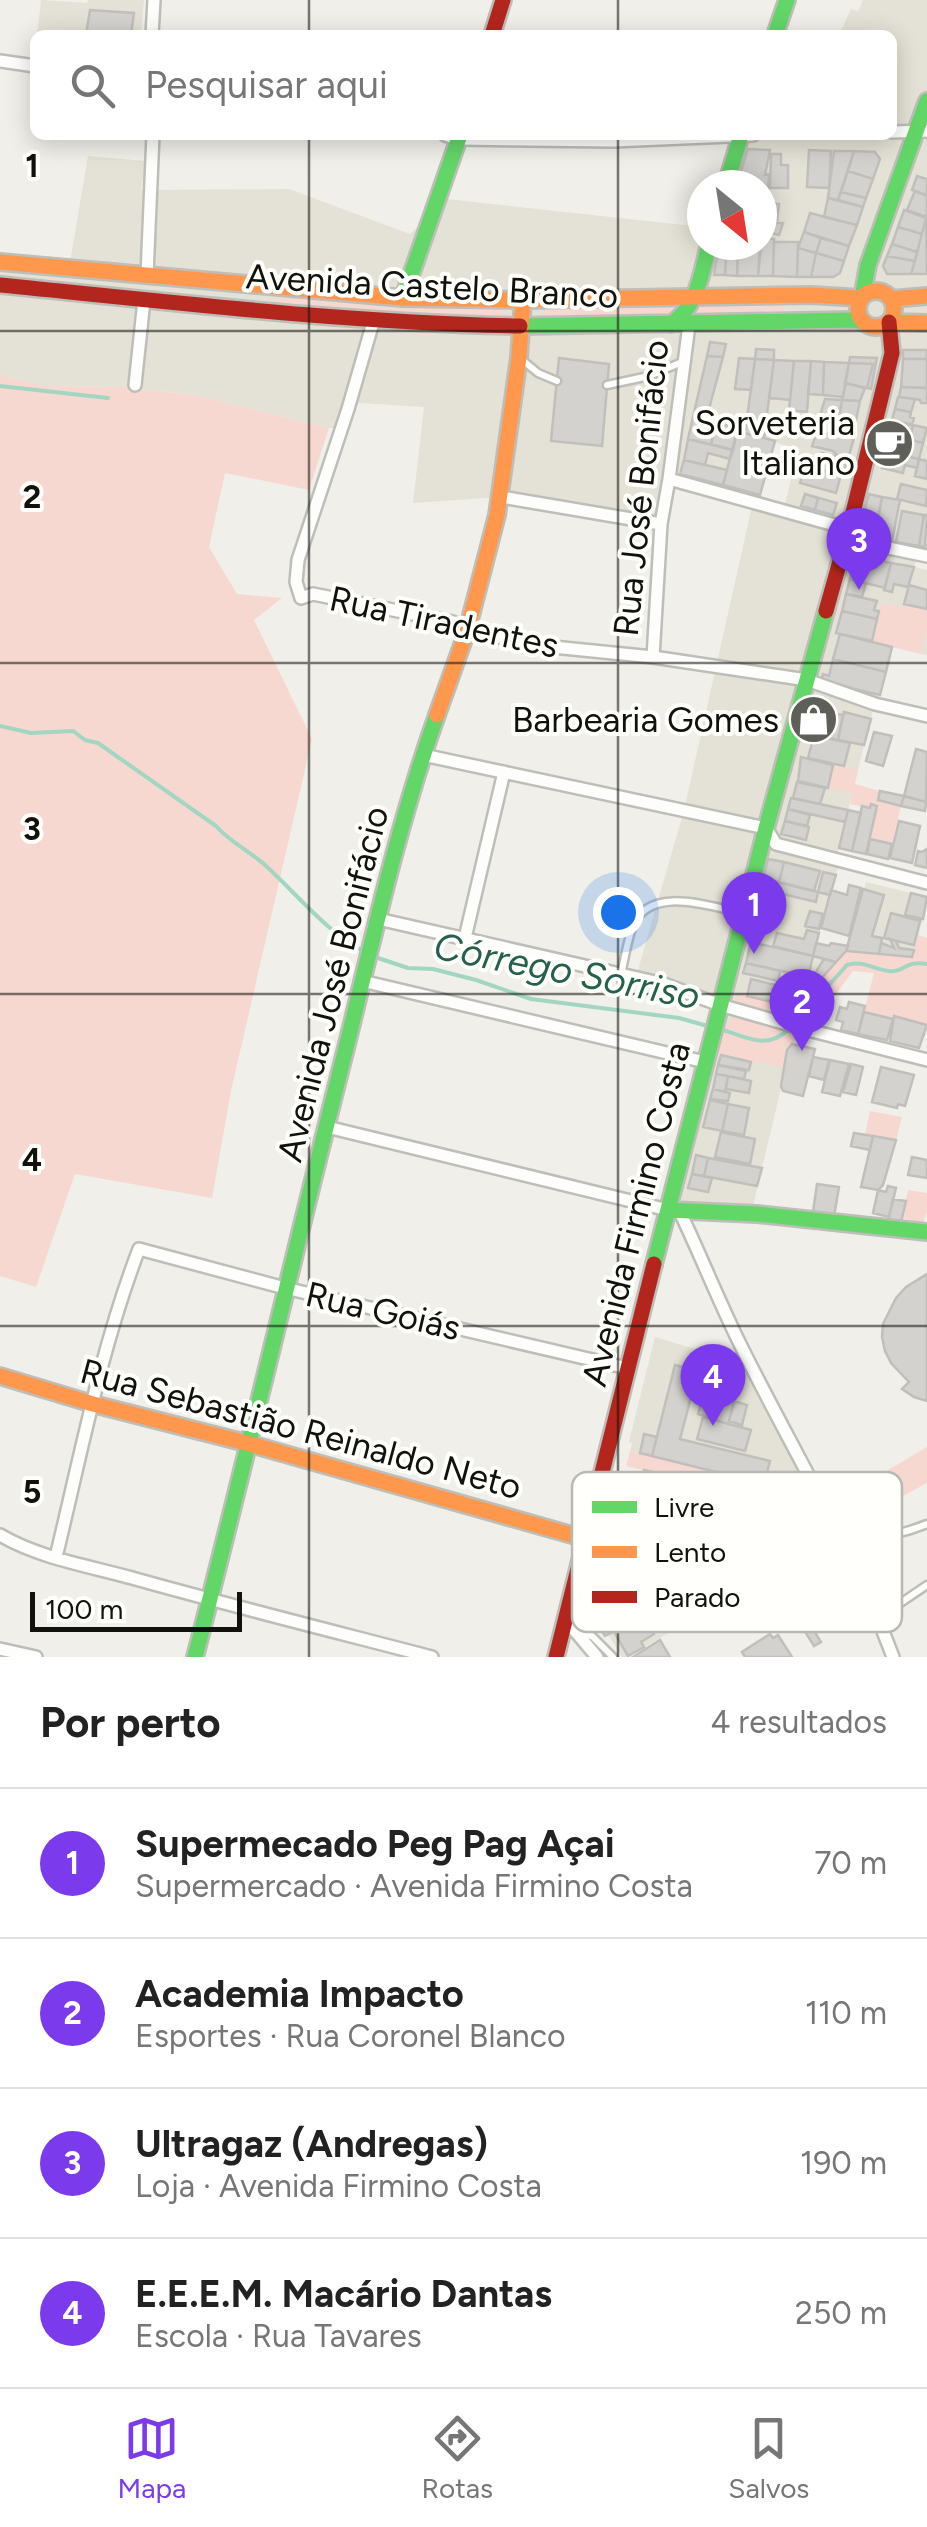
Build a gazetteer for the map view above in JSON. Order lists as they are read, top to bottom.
{
  "streets": {
    "street": [
      "Avenida Castelo Branco",
      "Rua José Bonifácio",
      "Rua Tiradentes",
      "Avenida José Bonifácio",
      "Avenida Firmino Costa",
      "Rua Goiás",
      "Rua Sebastião Reinaldo Neto"
    ]
  },
  "crossings": [
    ["Avenida Castelo Branco", "Rua José Bonifácio"],
    ["Avenida Castelo Branco", "Rua Tiradentes"],
    ["Avenida Castelo Branco", "Avenida José Bonifácio"],
    ["Avenida Castelo Branco", "Avenida Firmino Costa"],
    ["Rua José Bonifácio", "Rua Tiradentes"],
    ["Rua Tiradentes", "Avenida José Bonifácio"],
    ["Rua Tiradentes", "Avenida Firmino Costa"],
    ["Avenida José Bonifácio", "Rua Goiás"],
    ["Avenida José Bonifácio", "Rua Sebastião Reinaldo Neto"],
    ["Avenida Firmino Costa", "Rua Goiás"],
    ["Rua Goiás", "Rua Sebastião Reinaldo Neto"]
  ],
  "water": ["Córrego Sorriso"],
  "places": {
    "cafe": ["Sorveteria Italiano"],
    "shop": ["Barbearia Gomes"]
  },
  "legend": ["Livre", "Lento", "Parado"],
  "scale_bar": "100 m",
  "north": "bottom right",
  "page": {
    "search": "Pesquisar aqui",
    "pins": [
      "3",
      "1",
      "2",
      "4"
    ],
    "scale": "100 m",
    "heading": ["Por perto", "4 resultados"],
    "list": [
      {
        "mark": "1",
        "name": "Supermecado Peg Pag Açai",
        "note": "Supermercado · Avenida Firmino Costa",
        "value": "70 m"
      },
      {
        "mark": "2",
        "name": "Academia Impacto",
        "note": "Esportes · Rua Coronel Blanco",
        "value": "110 m"
      },
      {
        "mark": "3",
        "name": "Ultragaz (Andregas)",
        "note": "Loja · Avenida Firmino Costa",
        "value": "190 m"
      },
      {
        "mark": "4",
        "name": "E.E.E.M. Macário Dantas",
        "note": "Escola · Rua Tavares",
        "value": "250 m"
      }
    ],
    "nav": ["Mapa", "Rotas", "Salvos"]
  },
  "grid": {
    "rows": [
      "1",
      "2",
      "3",
      "4",
      "5"
    ]
  }
}
